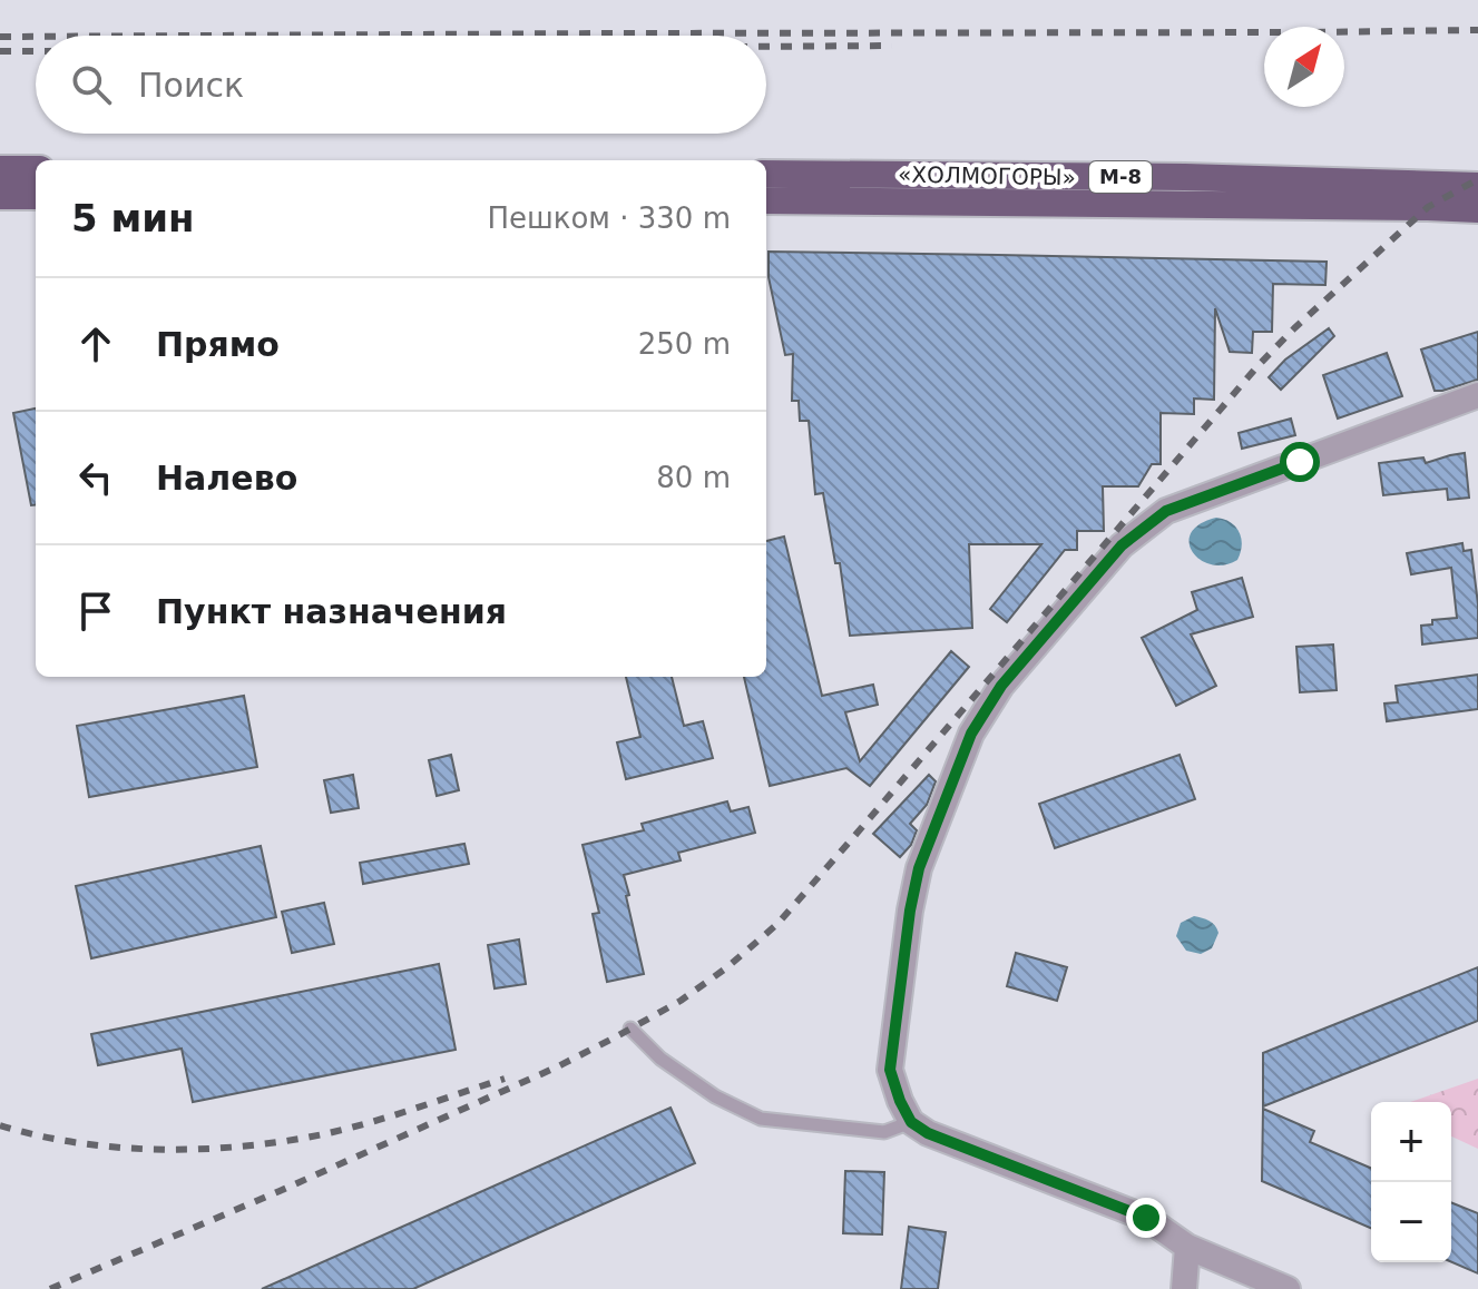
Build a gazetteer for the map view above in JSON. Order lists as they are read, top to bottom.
{
  "streets": {
    "highway": ["«ХОЛМОГОРЫ»", "М-8"]
  },
  "north": "top right",
  "page": {
    "search": "Поиск",
    "heading": ["5 мин", "Пешком · 330 m"],
    "list": [
      ["Прямо", "250 m"],
      ["Налево", "80 m"],
      "Пункт назначения"
    ],
    "map_buttons": ["+", "−"]
  }
}
